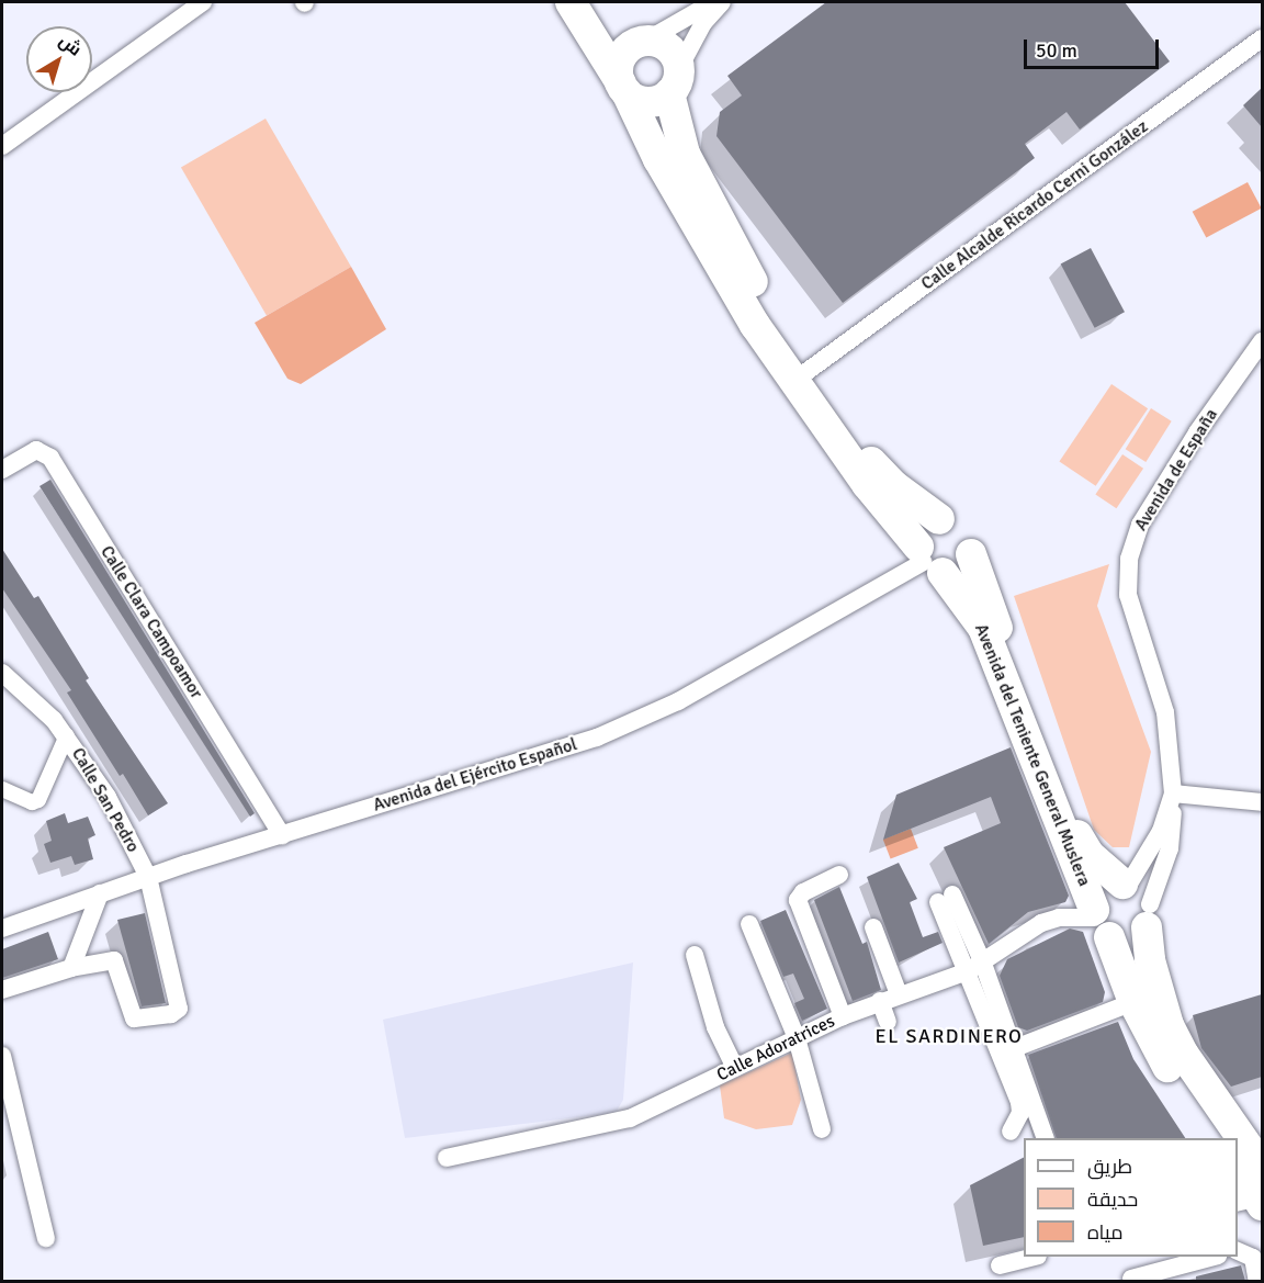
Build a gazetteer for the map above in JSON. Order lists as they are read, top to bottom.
{
  "streets": {
    "highway": ["Avenida de España", "Avenida del Teniente General Muslera"],
    "street": [
      "Calle Alcalde Ricardo Cerni González",
      "Calle Clara Campoamor",
      "Avenida del Ejército Español",
      "Calle San Pedro",
      "Calle Adoratrices"
    ]
  },
  "crossings": [
    ["Avenida de España", "Avenida del Teniente General Muslera"],
    ["Calle Clara Campoamor", "Avenida del Ejército Español"],
    ["Avenida del Teniente General Muslera", "Avenida del Ejército Español"],
    ["Avenida del Teniente General Muslera", "Calle Adoratrices"],
    ["Avenida del Ejército Español", "Calle San Pedro"]
  ],
  "districts": ["EL SARDINERO"],
  "legend": ["طريق", "حديقة", "مياه"],
  "scale_bar": "50 m",
  "north": "top right"
}
